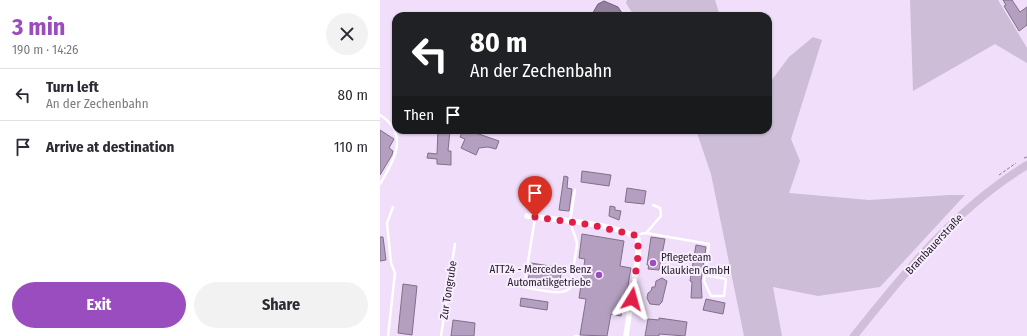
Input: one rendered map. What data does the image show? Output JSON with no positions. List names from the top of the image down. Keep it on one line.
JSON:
{"streets":{"main road":["Brambauerstraße"],"lane":["Zur Tongrube"]},"places":["Pflegeteam Klaukien GmbH","ATT24 - Mercedes Benz Automatikgetriebe"],"page":{"heading":["3 min","190 m · 14:26"],"turn":["80 m","An der Zechenbahn"],"list":[{"name":"Turn left","note":"An der Zechenbahn","value":"80 m"},{"name":"Arrive at destination","value":"110 m"}],"then":"Then","buttons":["Exit","Share"]}}
